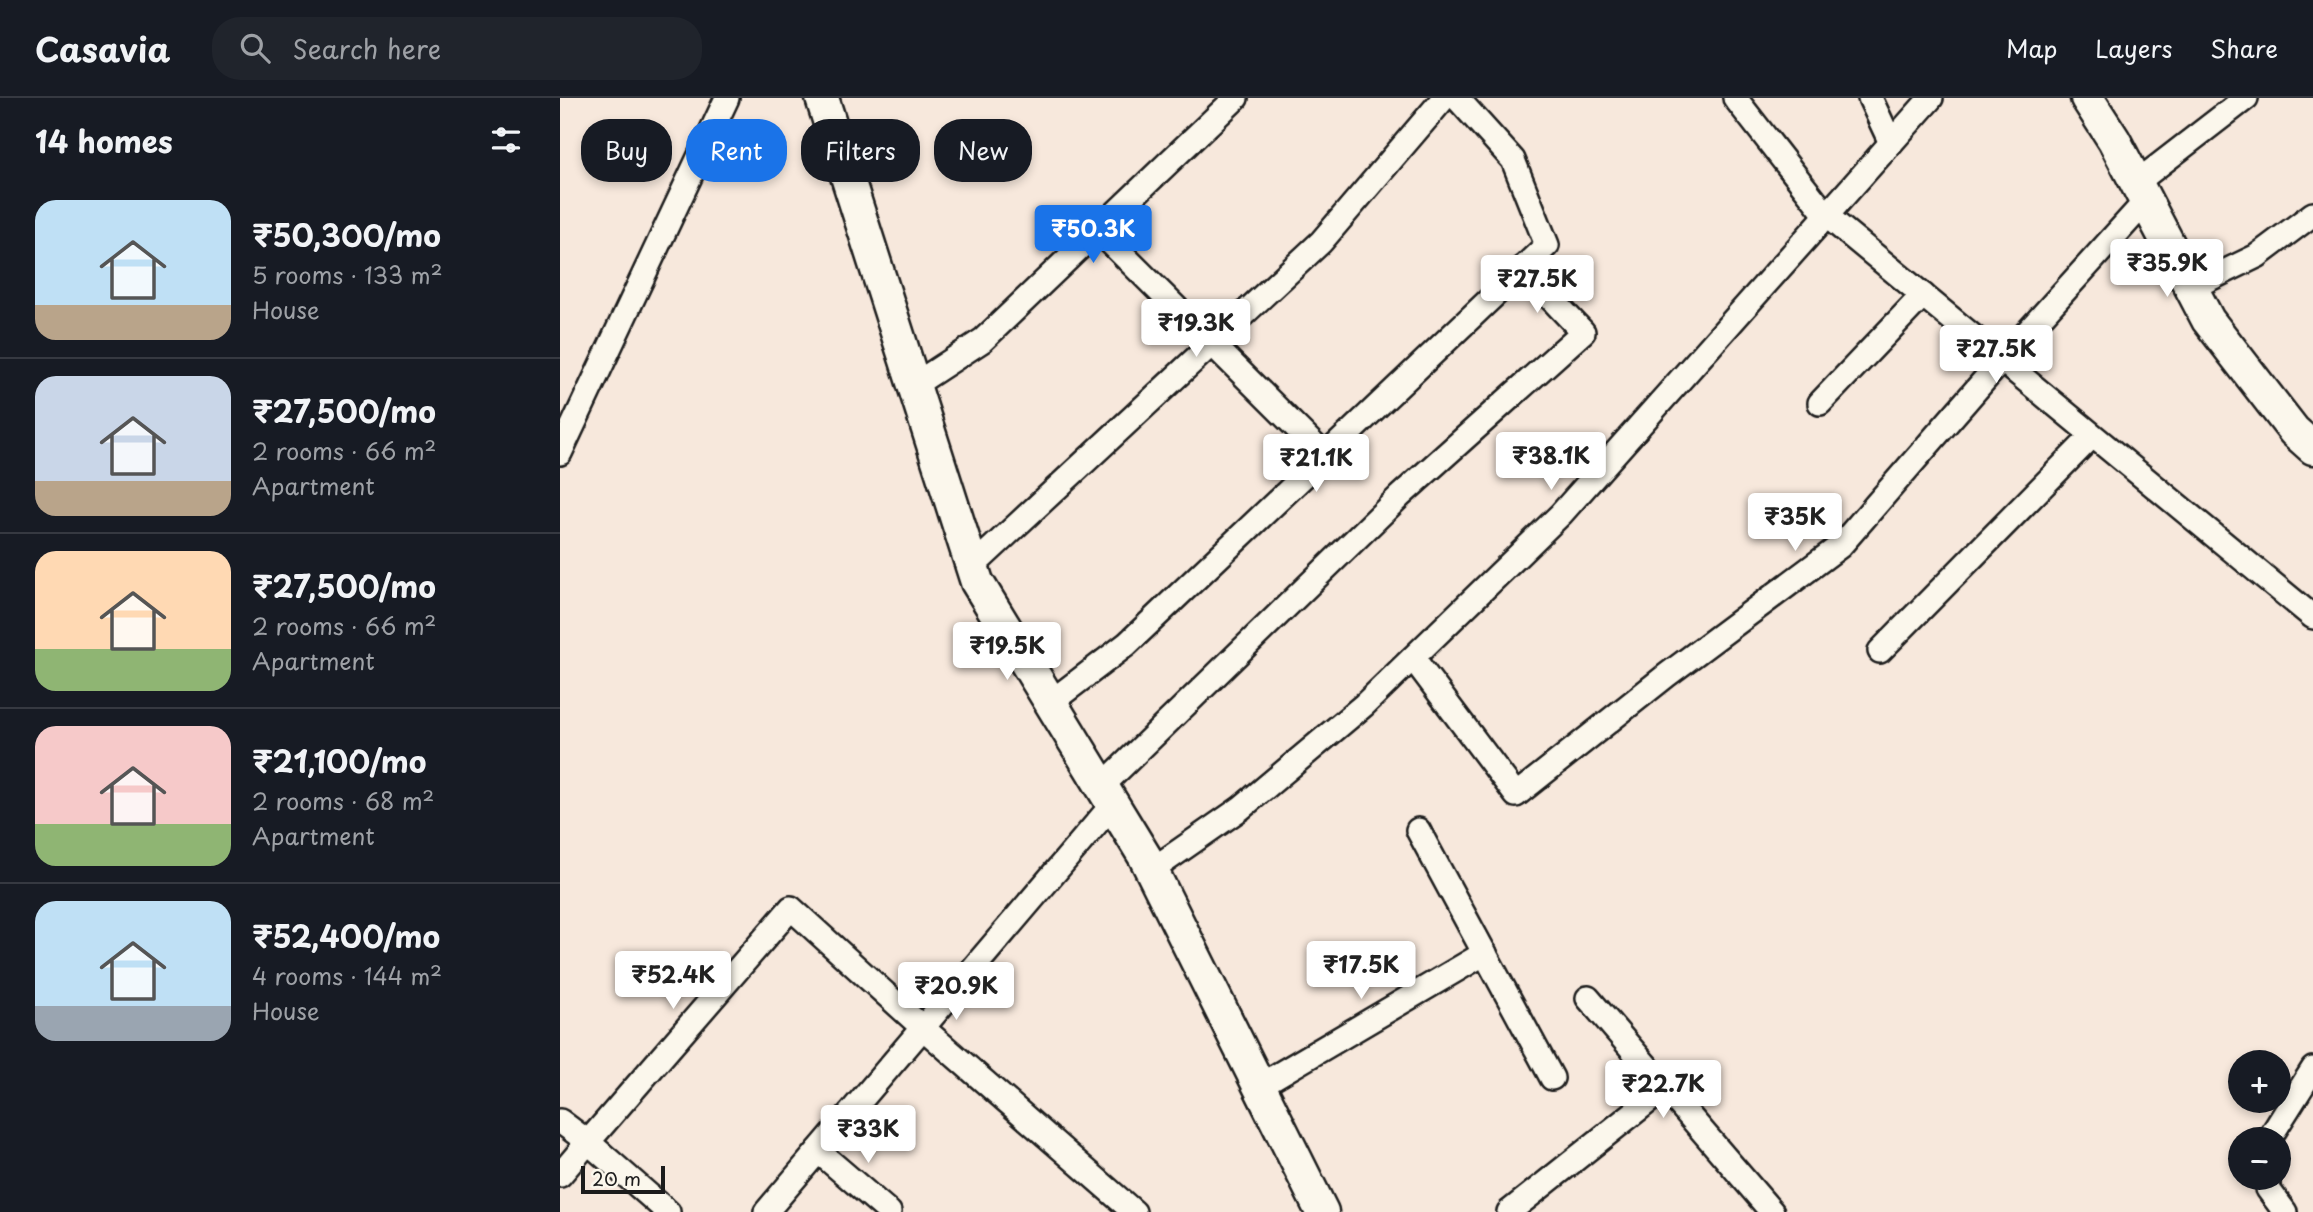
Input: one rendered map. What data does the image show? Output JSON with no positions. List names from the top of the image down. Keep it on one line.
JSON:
{"scale_bar":"20 m","page":{"header":"Casavia","search":"Search here","nav":["Map","Layers","Share"],"heading":"14 homes","chip":["Buy","Rent","Filters","New"],"list":[{"name":"₹50,300/mo","note":"5 rooms · 133 m² · House"},{"name":"₹27,500/mo","note":"2 rooms · 66 m² · Apartment"},{"name":"₹27,500/mo","note":"2 rooms · 66 m² · Apartment"},{"name":"₹21,100/mo","note":"2 rooms · 68 m² · Apartment"},{"name":"₹52,400/mo","note":"4 rooms · 144 m² · House"}],"price":["₹50.3K","₹35.9K","₹27.5K","₹19.3K","₹27.5K","₹38.1K","₹21.1K","₹35K","₹19.5K","₹17.5K","₹52.4K","₹20.9K","₹22.7K","₹33K"],"map_buttons":["+","−"],"scale":"20 m"}}
